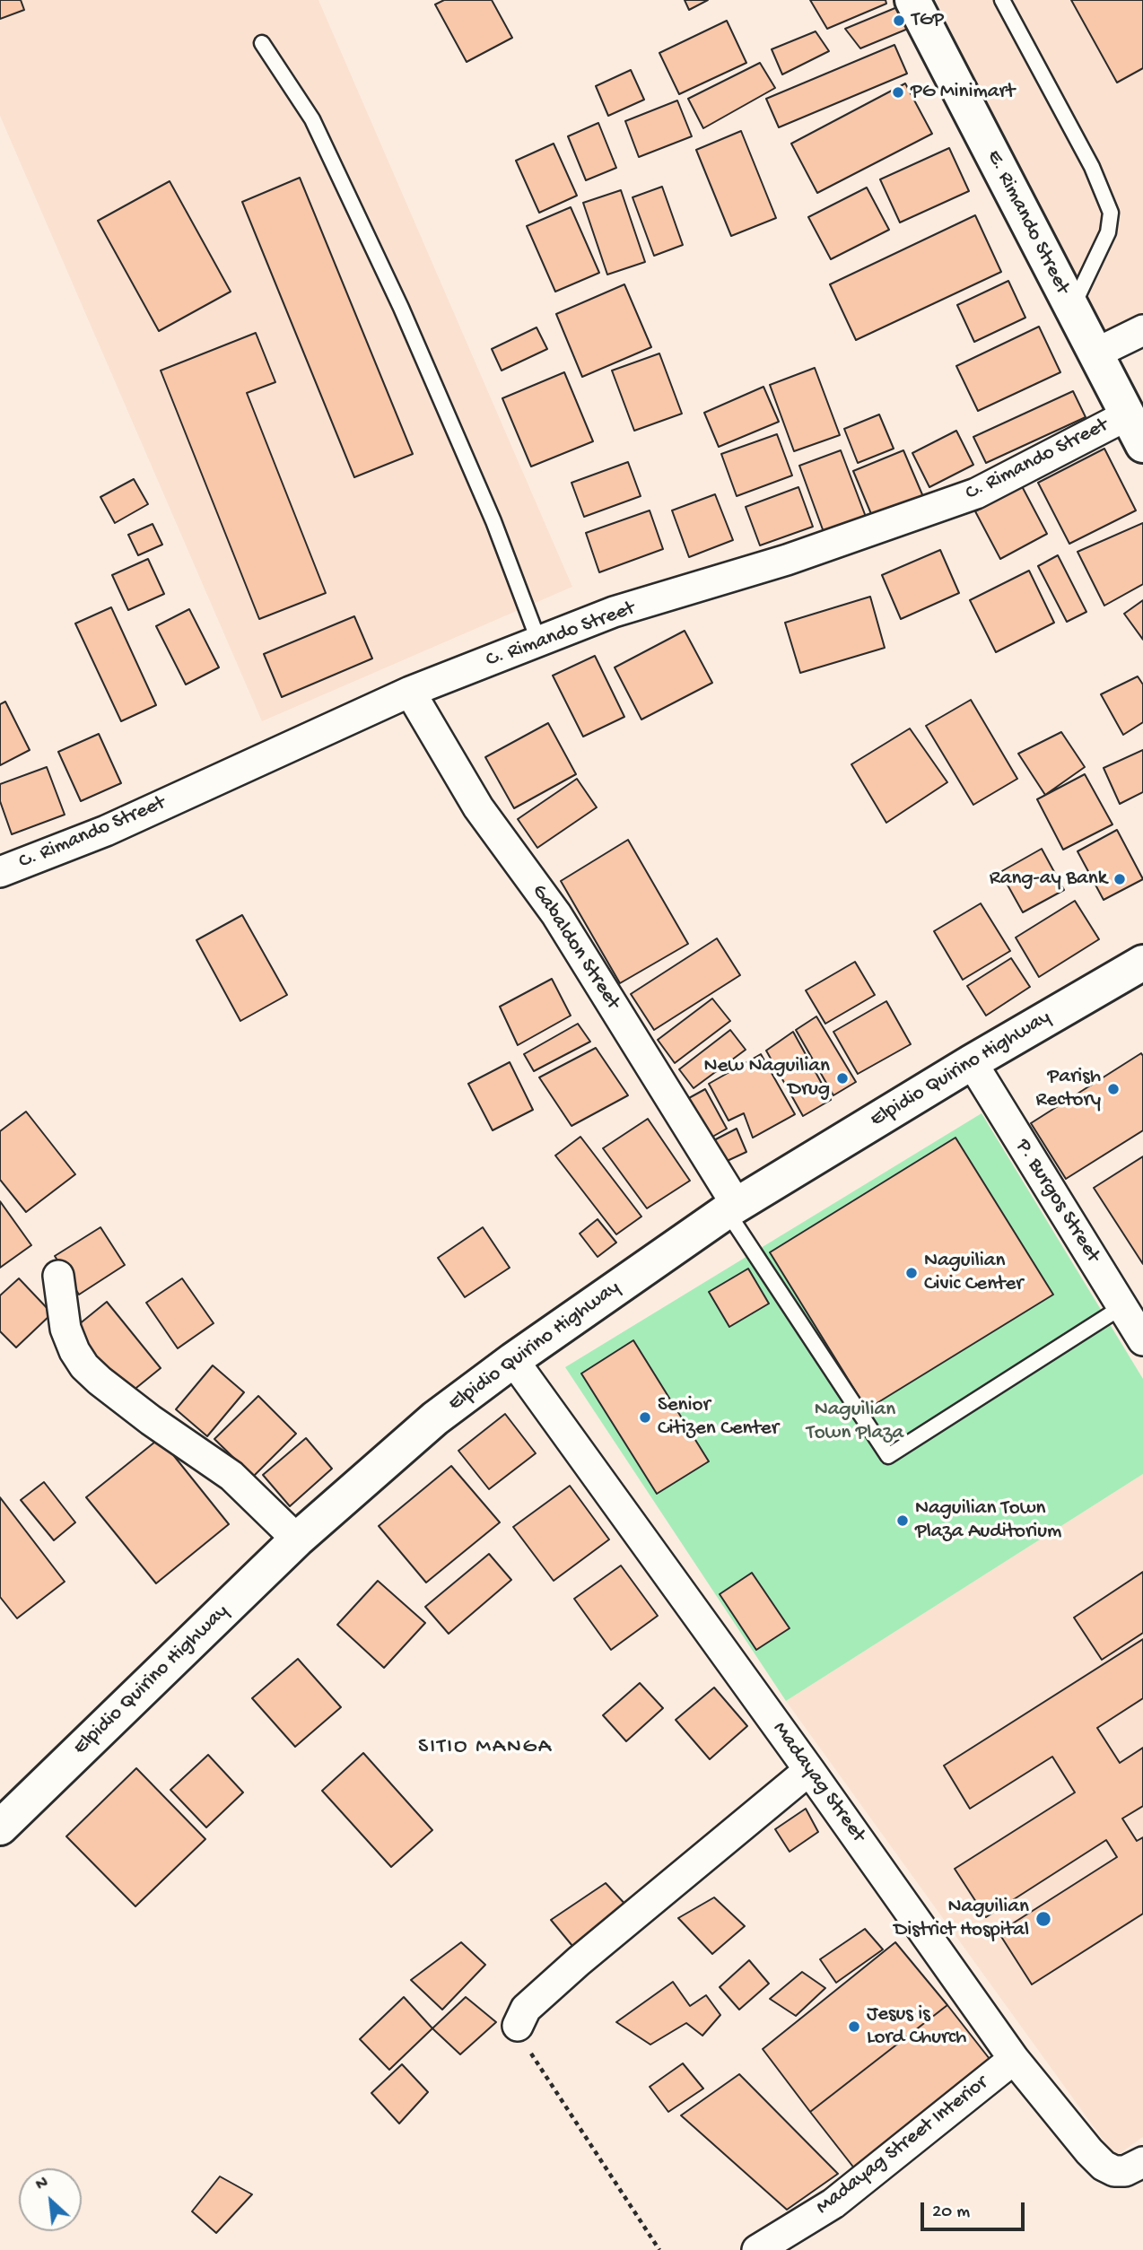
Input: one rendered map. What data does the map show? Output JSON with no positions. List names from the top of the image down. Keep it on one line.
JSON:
{"streets":{"main road":["E. Rimando Street","Elpidio Quirino Highway"],"street":["C. Rimando Street","Gabaldon Street","P. Burgos Street","Madayag Street","Madayag Street Interior"]},"crossings":[["E. Rimando Street","C. Rimando Street"],["C. Rimando Street","Gabaldon Street"],["Gabaldon Street","Elpidio Quirino Highway"],["Elpidio Quirino Highway","P. Burgos Street"],["Elpidio Quirino Highway","Madayag Street"],["Madayag Street","Madayag Street Interior"]],"districts":["SITIO MANGA"],"parks":["Naguilian Town Plaza"],"places":["TGP","PG Minimart","Rang-ay Bank","New Naguilian Drug","Parish Rectory","Naguilian Civic Center","Senior Citizen Center","Naguilian Town Plaza Auditorium","Naguilian District Hospital","Jesus is Lord Church"],"scale_bar":"20 m","north":"top left"}
